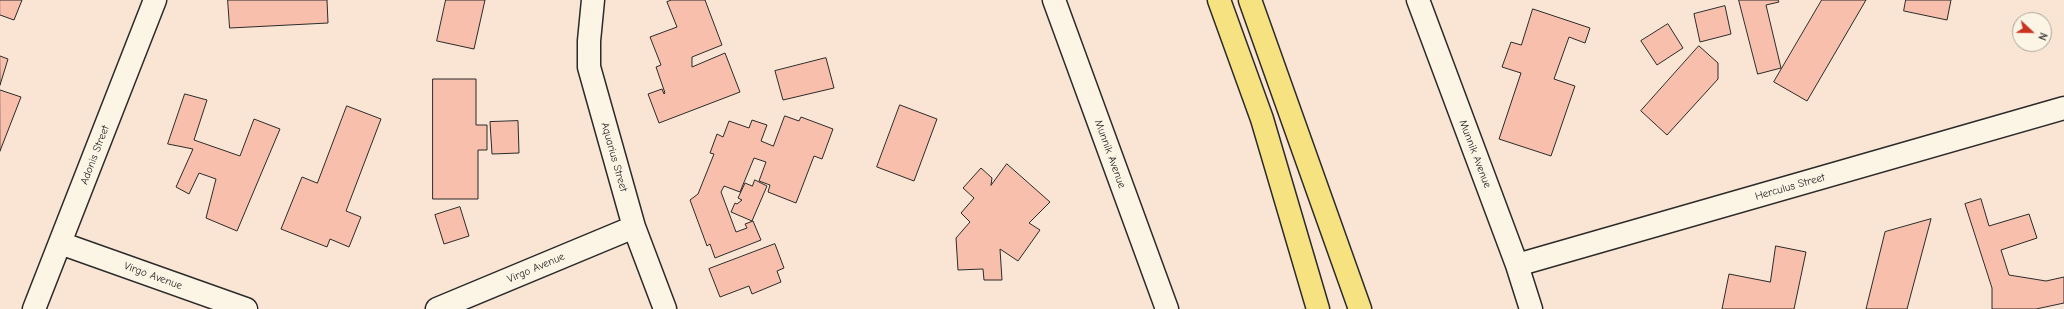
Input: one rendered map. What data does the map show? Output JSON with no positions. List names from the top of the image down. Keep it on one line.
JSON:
{"streets":{"street":["Munnik Avenue","Adonis Street","Aquarius Street","Herculus Street","Virgo Avenue"]},"crossings":[["Munnik Avenue","Herculus Street"],["Adonis Street","Virgo Avenue"],["Aquarius Street","Virgo Avenue"]],"north":"right"}
